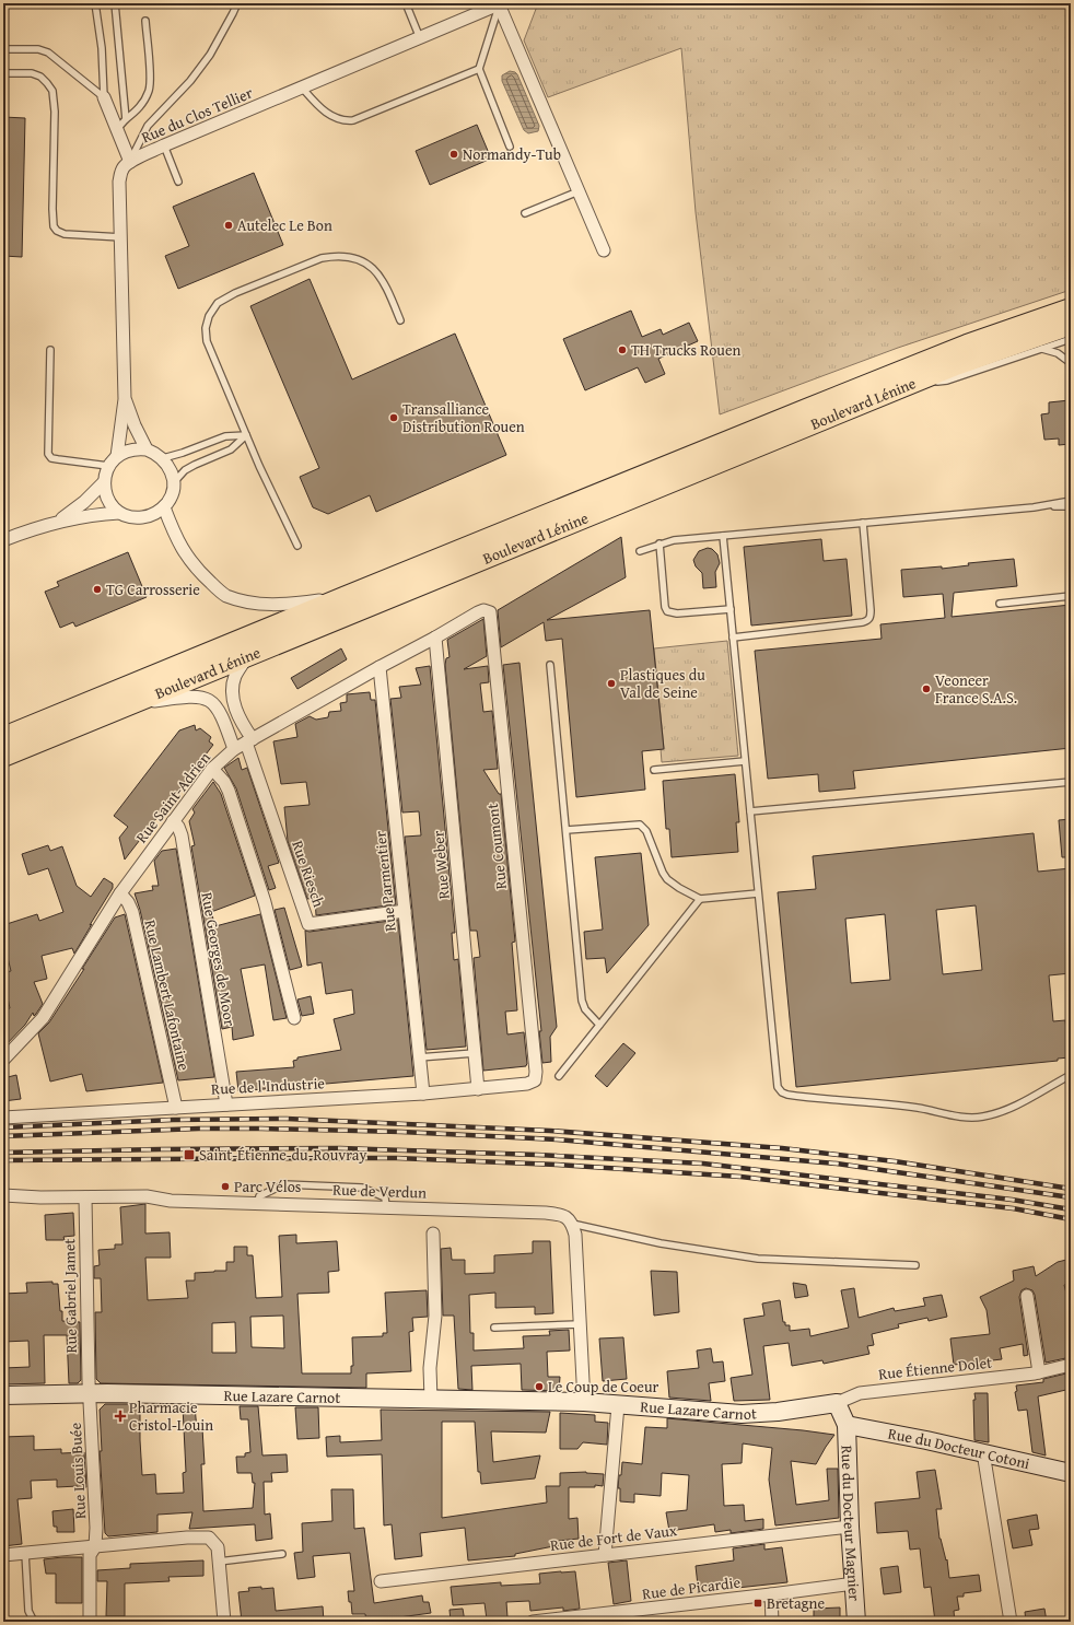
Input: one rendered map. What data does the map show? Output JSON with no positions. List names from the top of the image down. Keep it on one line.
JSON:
{"streets":{"main road":["Boulevard Lénine"],"street":["Rue du Clos Tellier","Rue Saint-Adrien","Rue Coumont","Rue Weber","Rue Riesch","Rue Parmentier","Rue Georges de Moor","Rue Lambert Lafontaine","Rue de l'Industrie","Rue de Verdun","Rue Gabriel Jamet","Rue Étienne Dolet","Rue Lazare Carnot","Rue du Docteur Cotoni","Rue Louis Buée","Rue du Docteur Magnier","Rue de Fort de Vaux","Rue de Picardie"]},"crossings":[["Rue Saint-Adrien","Rue Coumont"],["Rue Saint-Adrien","Rue Weber"],["Rue Saint-Adrien","Rue Riesch"],["Rue Saint-Adrien","Rue Parmentier"],["Rue Saint-Adrien","Rue Georges de Moor"],["Rue Saint-Adrien","Rue Lambert Lafontaine"],["Rue Coumont","Rue de l'Industrie"],["Rue Weber","Rue de l'Industrie"],["Rue Riesch","Rue Parmentier"],["Rue Parmentier","Rue de l'Industrie"],["Rue Georges de Moor","Rue de l'Industrie"],["Rue Lambert Lafontaine","Rue de l'Industrie"],["Rue de Verdun","Rue Gabriel Jamet"],["Rue Gabriel Jamet","Rue Lazare Carnot"],["Rue Gabriel Jamet","Rue Louis Buée"],["Rue Étienne Dolet","Rue Lazare Carnot"],["Rue Lazare Carnot","Rue Louis Buée"],["Rue du Docteur Cotoni","Rue du Docteur Magnier"],["Rue du Docteur Magnier","Rue de Fort de Vaux"],["Rue du Docteur Magnier","Rue de Picardie"]],"places":{"other":["Normandy-Tub","Autelec Le Bon","TH Trucks Rouen","Transalliance Distribution Rouen","TG Carrosserie","Plastiques du Val de Seine","Veoneer France S.A.S.","Parc Vélos","Le Coup de Coeur"],"transit":["Saint-Étienne-du-Rouvray","Bretagne"],"health":["Pharmacie Cristol-Louin"]}}
